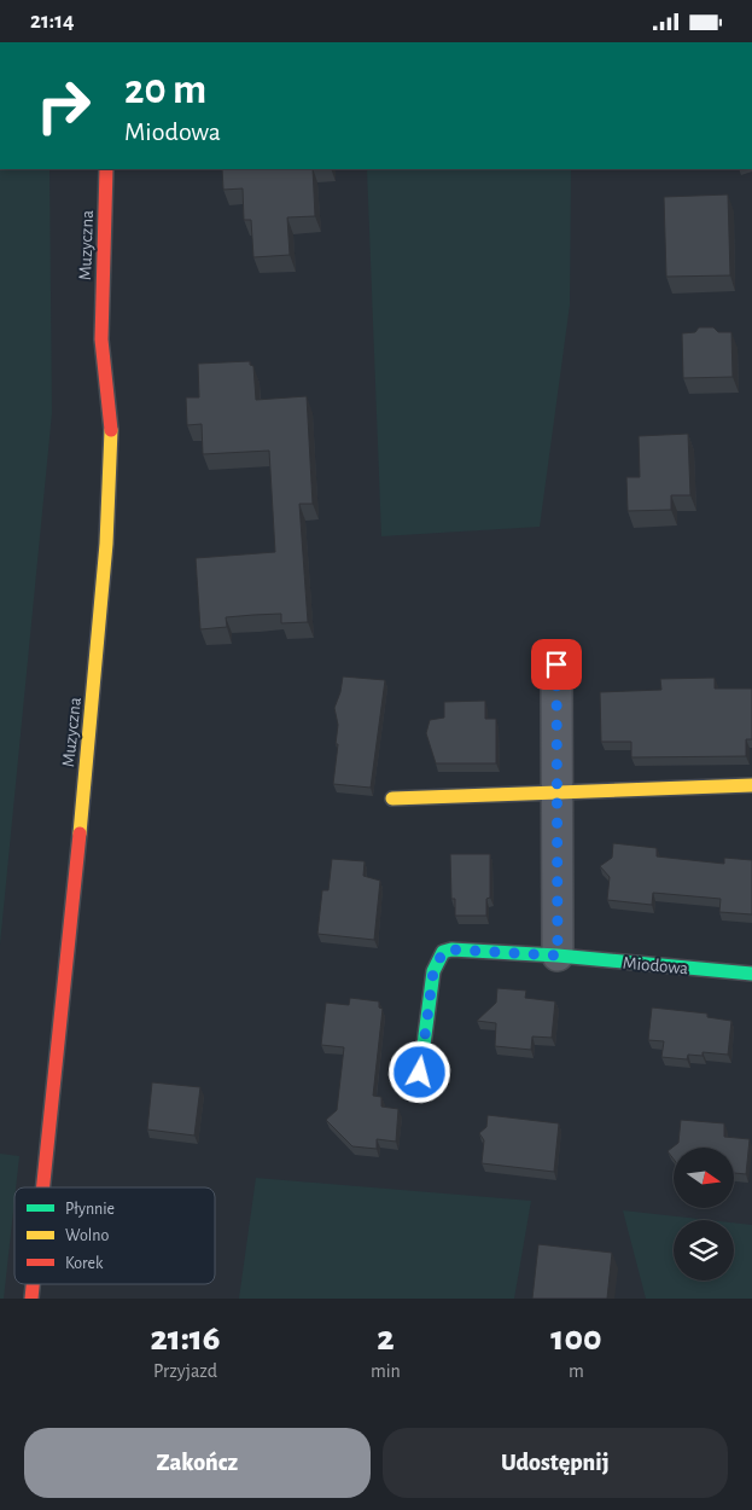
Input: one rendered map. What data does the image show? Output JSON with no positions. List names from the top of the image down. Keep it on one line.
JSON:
{"streets":{"street":["Muzyczna","Miodowa"]},"legend":["Płynnie","Wolno","Korek"],"north":"right","page":{"status":"21:14","turn":["20 m","Miodowa"],"eta":["21:16","Przyjazd","2","min","100","m"],"buttons":["Zakończ","Udostępnij"]}}
